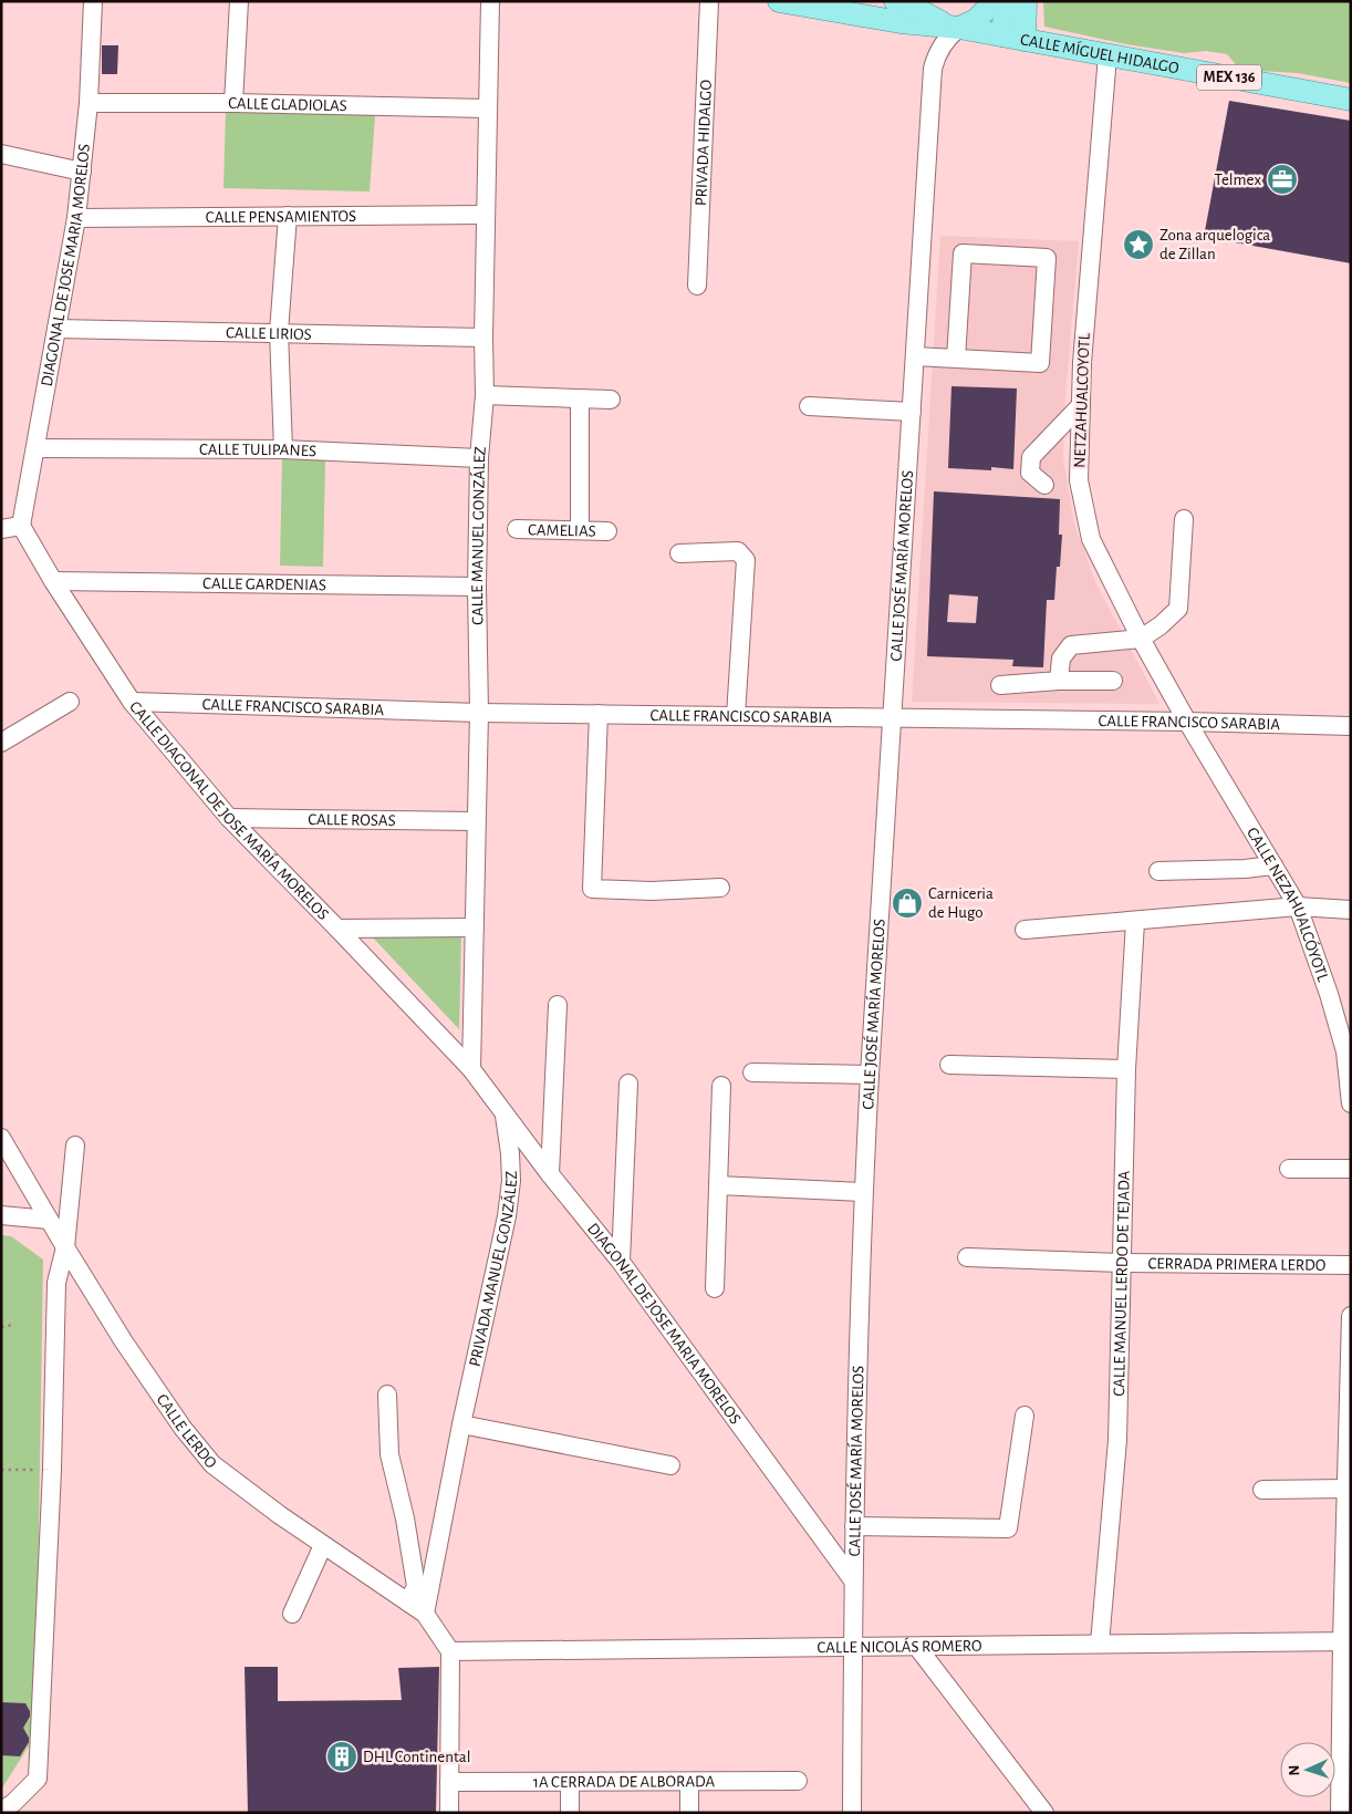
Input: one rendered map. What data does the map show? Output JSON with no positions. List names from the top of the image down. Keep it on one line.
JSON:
{"streets":{"main road":["CALLE MÍGUEL HIDALGO","MEX 136"],"street":["CALLE GLADIOLAS","PRIVADA HIDALGO","CALLE PENSAMIENTOS","DIAGONAL DE JOSE MARIA MORELOS","CALLE LIRIOS","NETZAHUALCOYOTL","CALLE TULIPANES","CAMELIAS","CALLE MANUEL GONZÁLEZ","CALLE JOSÉ MARÍA MORELOS","CALLE GARDENIAS","CALLE FRANCISCO SARABIA","CALLE DIAGONAL DE JOSE MARÍA MORELOS","CALLE ROSAS","CALLE NEZAHUALCÓYOTL","CERRADA PRIMERA LERDO","PRIVADA MANUEL GONZÁLEZ","CALLE MANUEL LERDO DE TEJADA","CALLE LERDO","CALLE NICOLÁS ROMERO","1A CERRADA DE ALBORADA"]},"crossings":[["CALLE MÍGUEL HIDALGO","NETZAHUALCOYOTL"],["CALLE MÍGUEL HIDALGO","CALLE JOSÉ MARÍA MORELOS"],["CALLE GLADIOLAS","DIAGONAL DE JOSE MARIA MORELOS"],["CALLE GLADIOLAS","CALLE MANUEL GONZÁLEZ"],["CALLE PENSAMIENTOS","DIAGONAL DE JOSE MARIA MORELOS"],["CALLE PENSAMIENTOS","CALLE MANUEL GONZÁLEZ"],["DIAGONAL DE JOSE MARIA MORELOS","CALLE LIRIOS"],["DIAGONAL DE JOSE MARIA MORELOS","CALLE TULIPANES"],["DIAGONAL DE JOSE MARIA MORELOS","CALLE MANUEL GONZÁLEZ"],["DIAGONAL DE JOSE MARIA MORELOS","CALLE JOSÉ MARÍA MORELOS"],["DIAGONAL DE JOSE MARIA MORELOS","CALLE DIAGONAL DE JOSE MARÍA MORELOS"],["DIAGONAL DE JOSE MARIA MORELOS","PRIVADA MANUEL GONZÁLEZ"],["CALLE LIRIOS","CALLE MANUEL GONZÁLEZ"],["NETZAHUALCOYOTL","CALLE FRANCISCO SARABIA"],["NETZAHUALCOYOTL","CALLE NEZAHUALCÓYOTL"],["CALLE TULIPANES","CALLE MANUEL GONZÁLEZ"],["CALLE MANUEL GONZÁLEZ","CALLE GARDENIAS"],["CALLE MANUEL GONZÁLEZ","CALLE FRANCISCO SARABIA"],["CALLE MANUEL GONZÁLEZ","CALLE DIAGONAL DE JOSE MARÍA MORELOS"],["CALLE MANUEL GONZÁLEZ","CALLE ROSAS"],["CALLE JOSÉ MARÍA MORELOS","CALLE FRANCISCO SARABIA"],["CALLE JOSÉ MARÍA MORELOS","CALLE NICOLÁS ROMERO"],["CALLE GARDENIAS","CALLE DIAGONAL DE JOSE MARÍA MORELOS"],["CALLE FRANCISCO SARABIA","CALLE DIAGONAL DE JOSE MARÍA MORELOS"],["CALLE FRANCISCO SARABIA","CALLE NEZAHUALCÓYOTL"],["CALLE DIAGONAL DE JOSE MARÍA MORELOS","CALLE ROSAS"],["CERRADA PRIMERA LERDO","CALLE MANUEL LERDO DE TEJADA"],["PRIVADA MANUEL GONZÁLEZ","CALLE LERDO"],["CALLE MANUEL LERDO DE TEJADA","CALLE NICOLÁS ROMERO"],["CALLE LERDO","CALLE NICOLÁS ROMERO"]],"places":{"office":["Telmex"],"place":["Zona arquelogica de Zillan"],"shop":["Carniceria de Hugo"],"building":["DHL Continental"]},"north":"left"}
